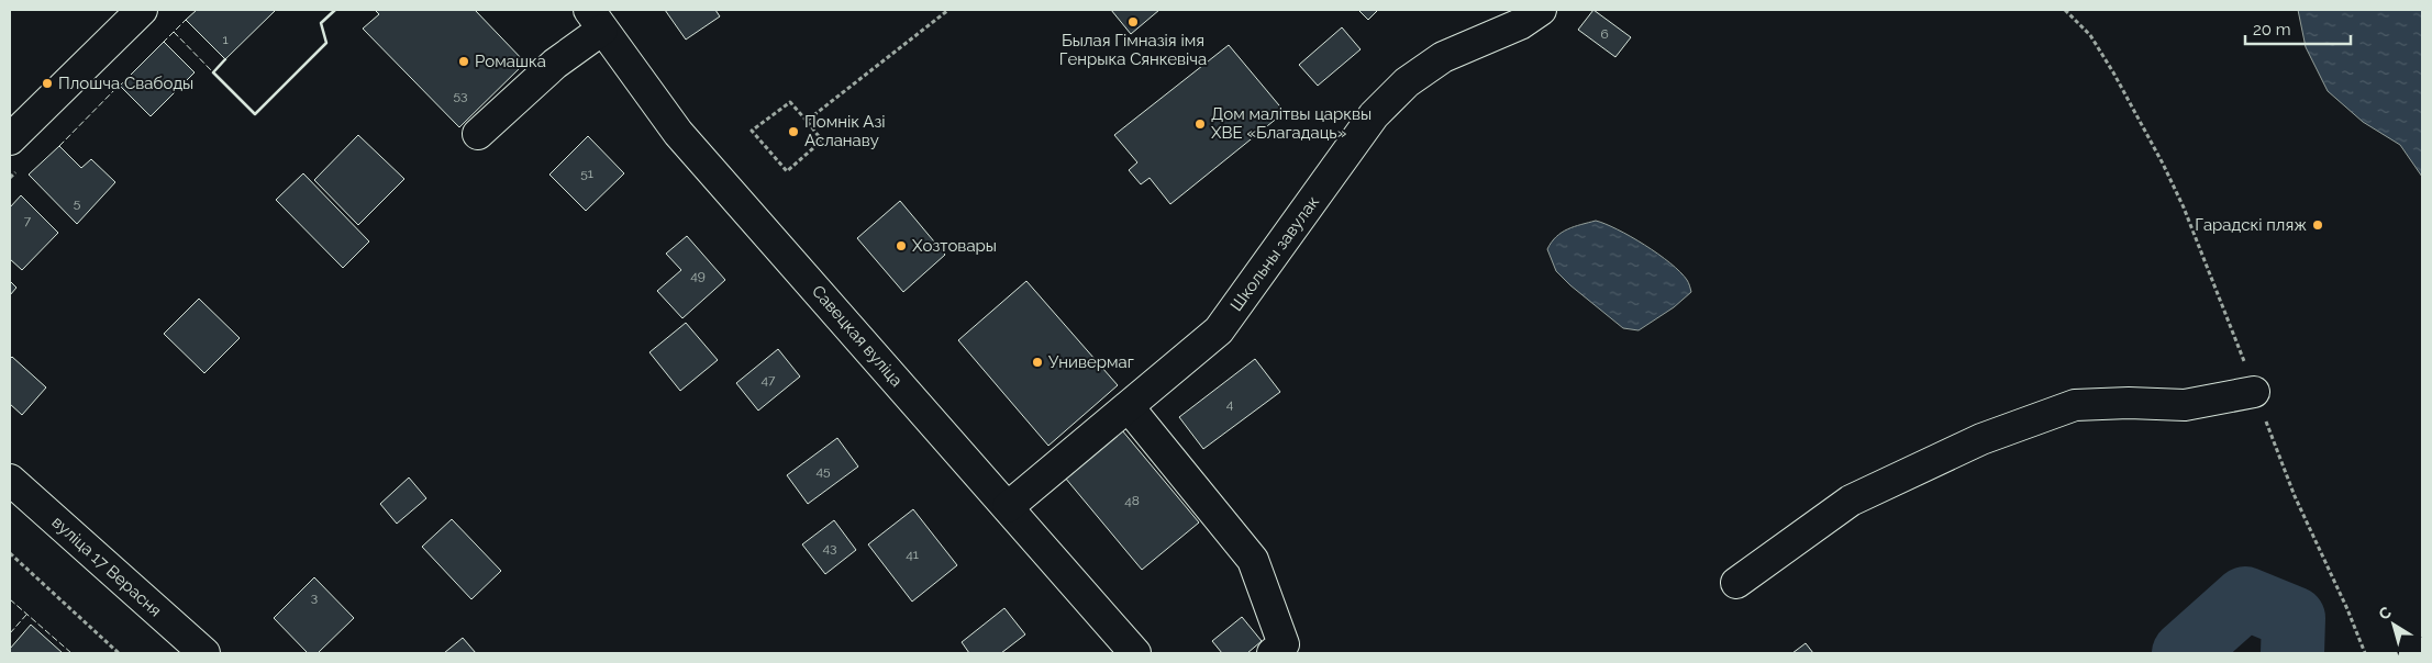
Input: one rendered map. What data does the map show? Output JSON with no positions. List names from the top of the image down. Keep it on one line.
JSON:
{"streets":{"street":["Школьны завулак","Савецкая вуліца","вуліца 17 Верасня"]},"crossings":[["Школьны завулак","Савецкая вуліца"]],"places":["Былая Гімназія імя Генрыка Сянкевіча","Ромашка","Плошча Свабоды","Дом малітвы царквы ХВЕ «Благадаць»","Помнік Азі Асланаву","Гарадскі пляж","Хозтовары","Универмаг"],"house_numbers":["6","1","53","51","5","7","49","47","4","45","48","43","41","3"],"scale_bar":"20 m","north":"top left"}
